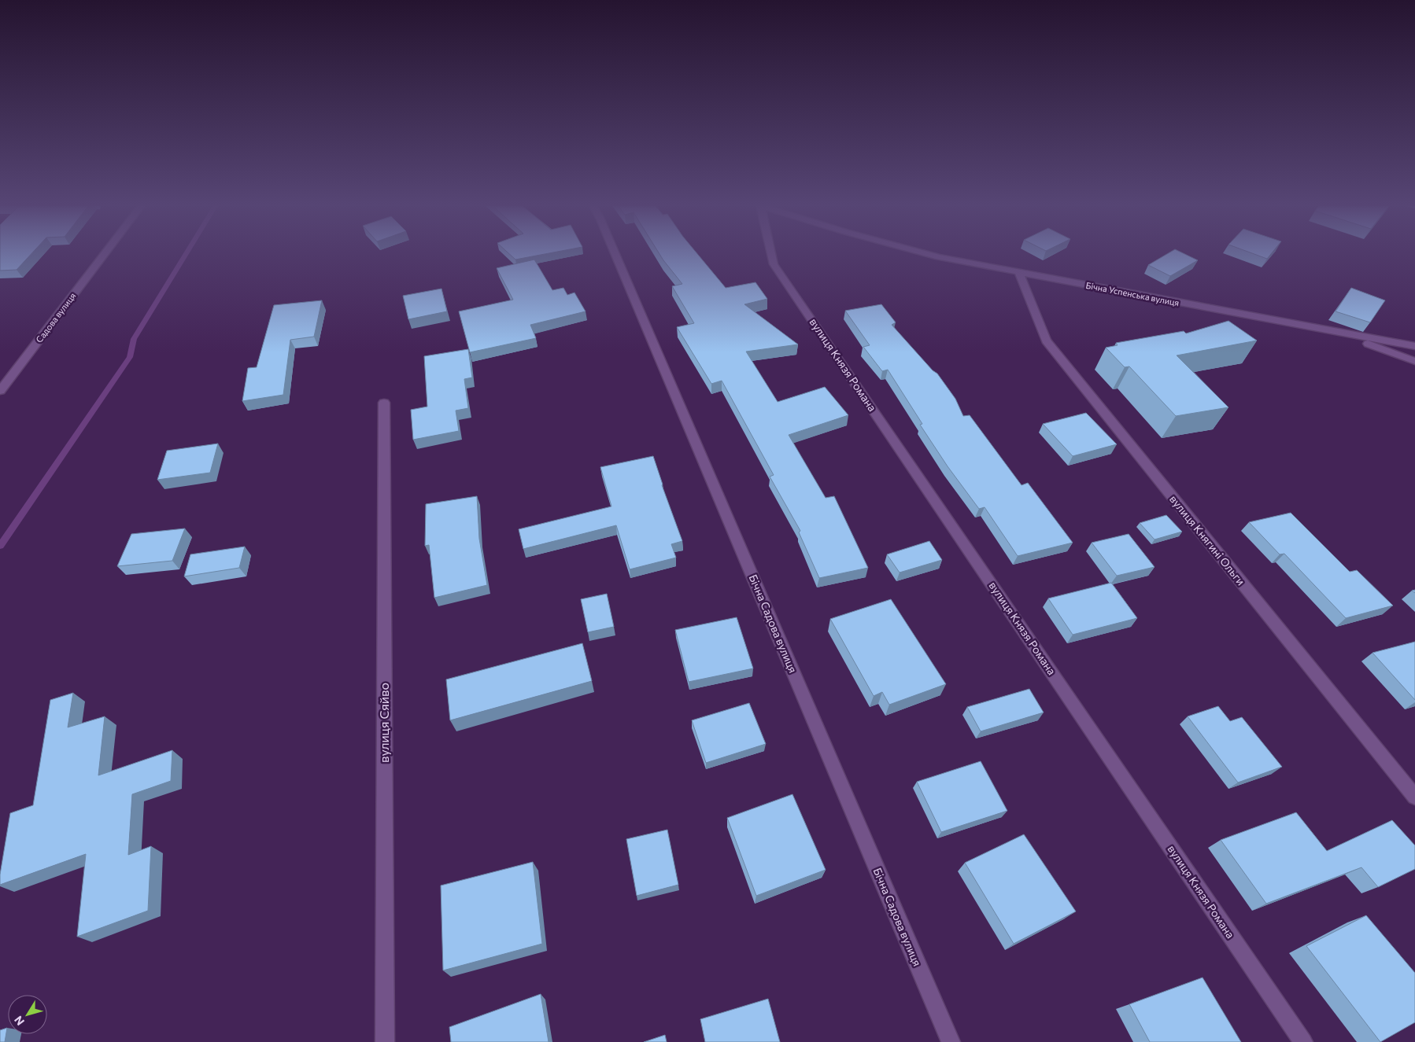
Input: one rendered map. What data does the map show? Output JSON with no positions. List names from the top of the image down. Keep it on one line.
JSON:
{"streets":{"street":["Бічна Успенська вулиця","Садова вулиця","вулиця Князя Романа","вулиця Княгині Ольги","Бічна Садова вулиця","вулиця Сяйво"]},"crossings":[["Бічна Успенська вулиця","вулиця Княгині Ольги"]],"north":"bottom left"}
